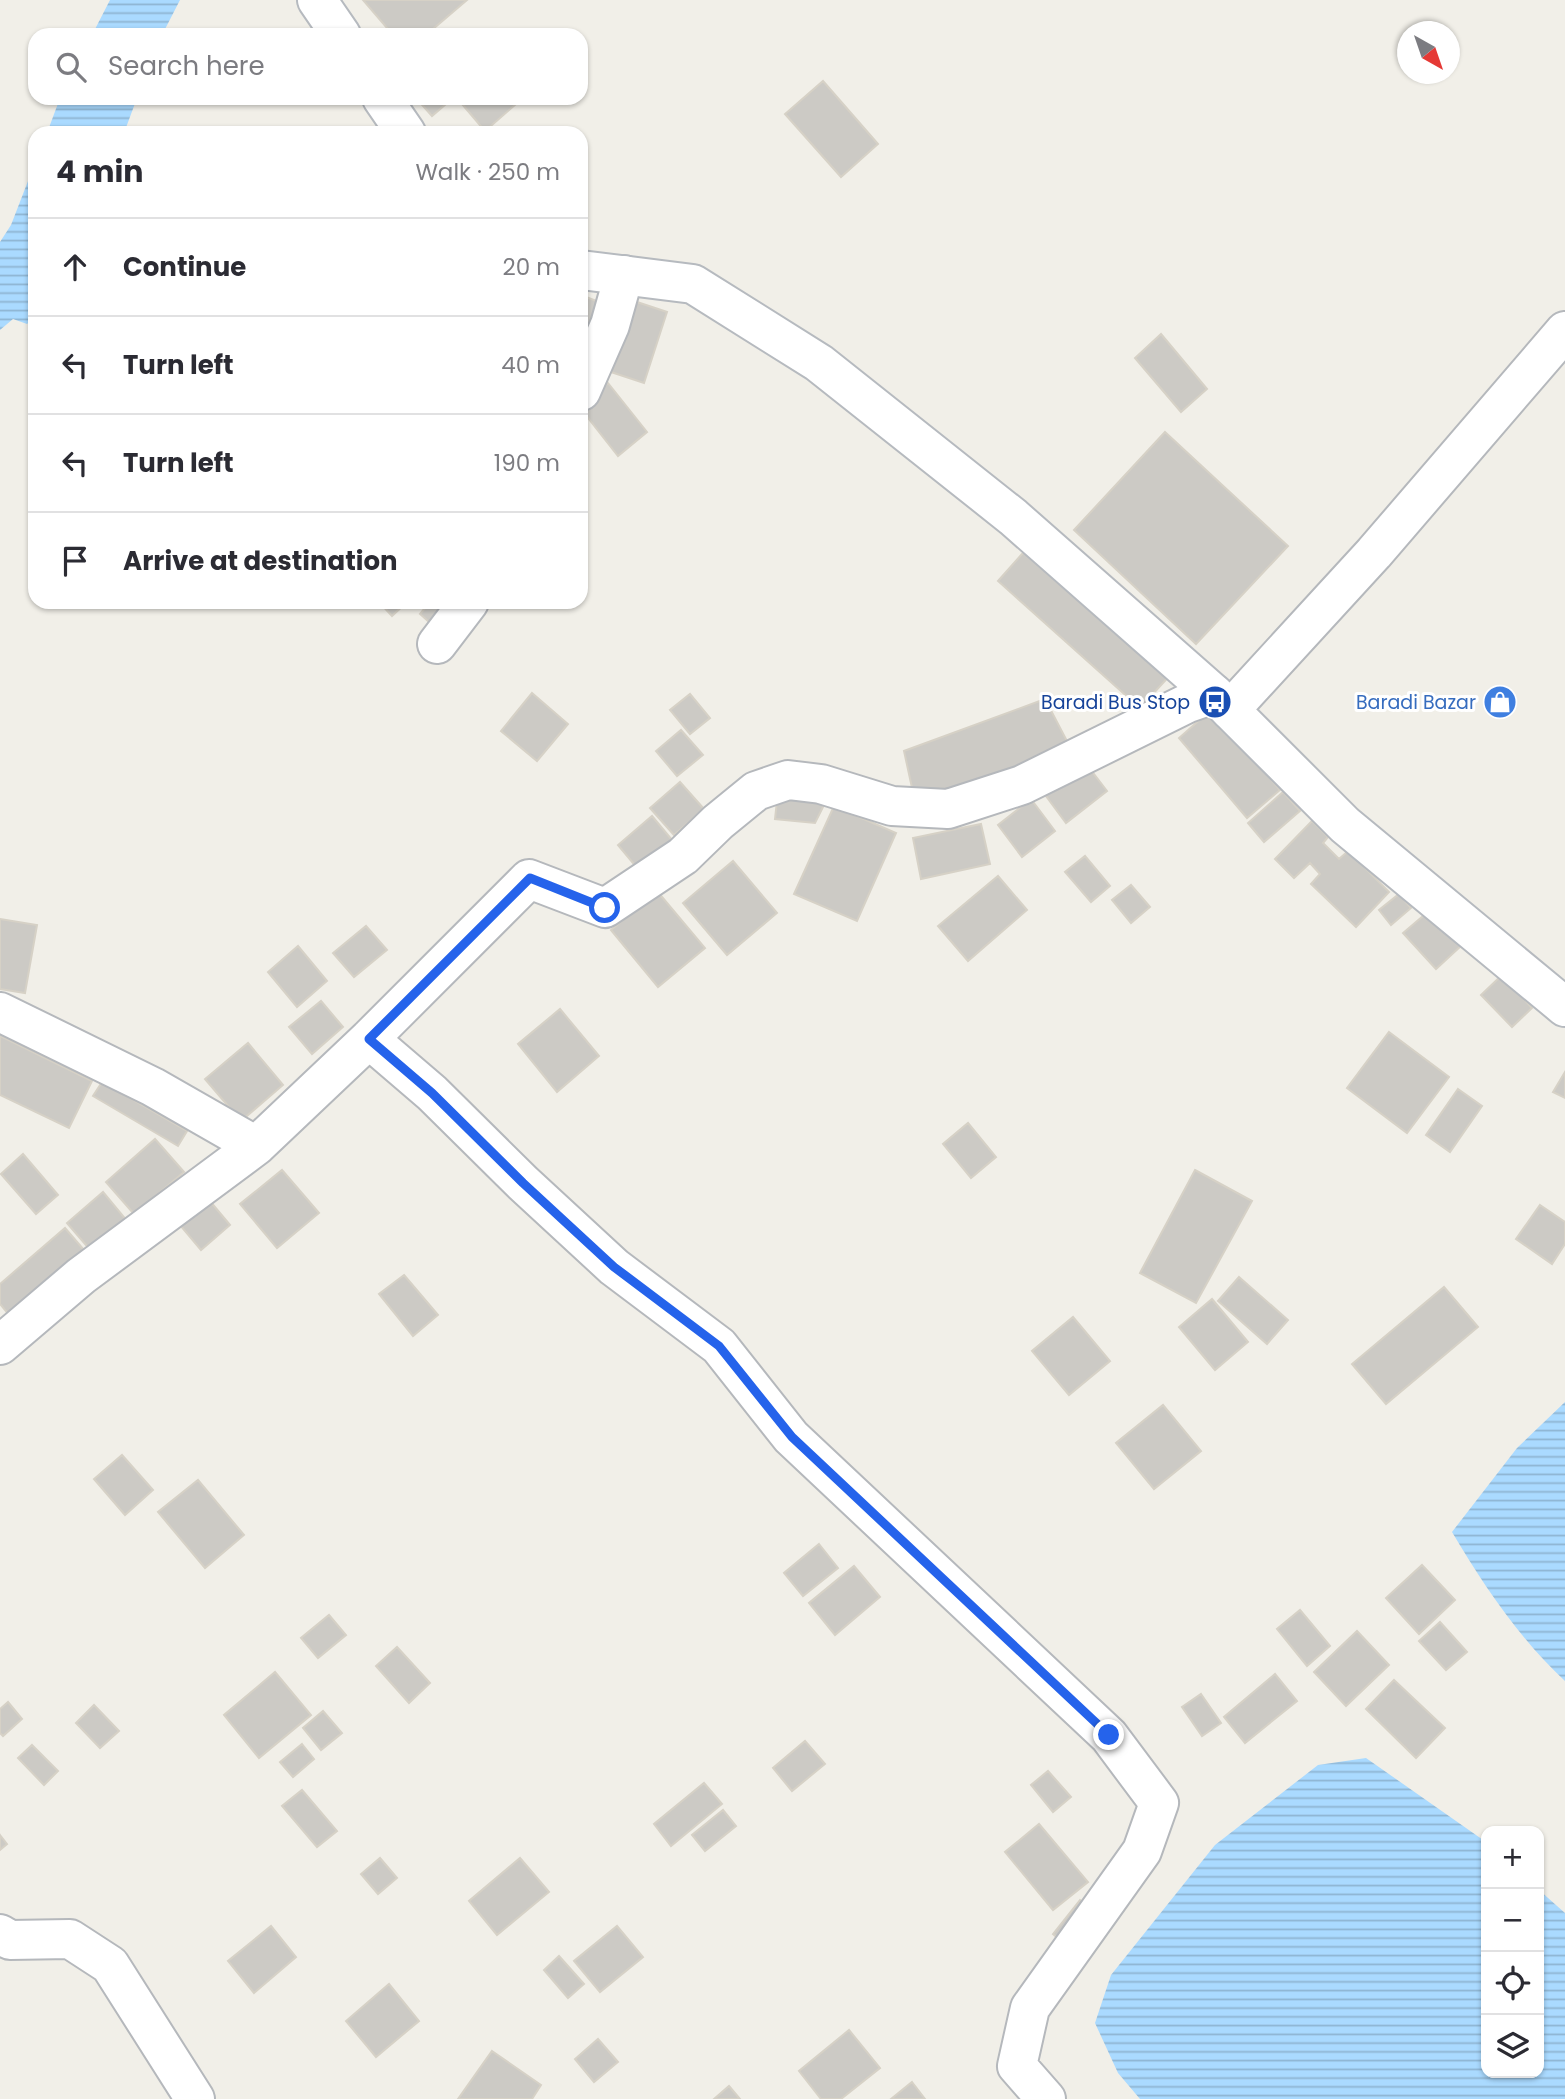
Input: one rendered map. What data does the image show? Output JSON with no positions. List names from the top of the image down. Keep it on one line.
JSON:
{"places":{"bus stop":["Baradi Bus Stop"],"shop":["Baradi Bazar"]},"north":"bottom right","page":{"search":"Search here","heading":["4 min","Walk · 250 m"],"list":[["Continue","20 m"],["Turn left","40 m"],["Turn left","190 m"],"Arrive at destination"],"map_buttons":["+","−"]}}
